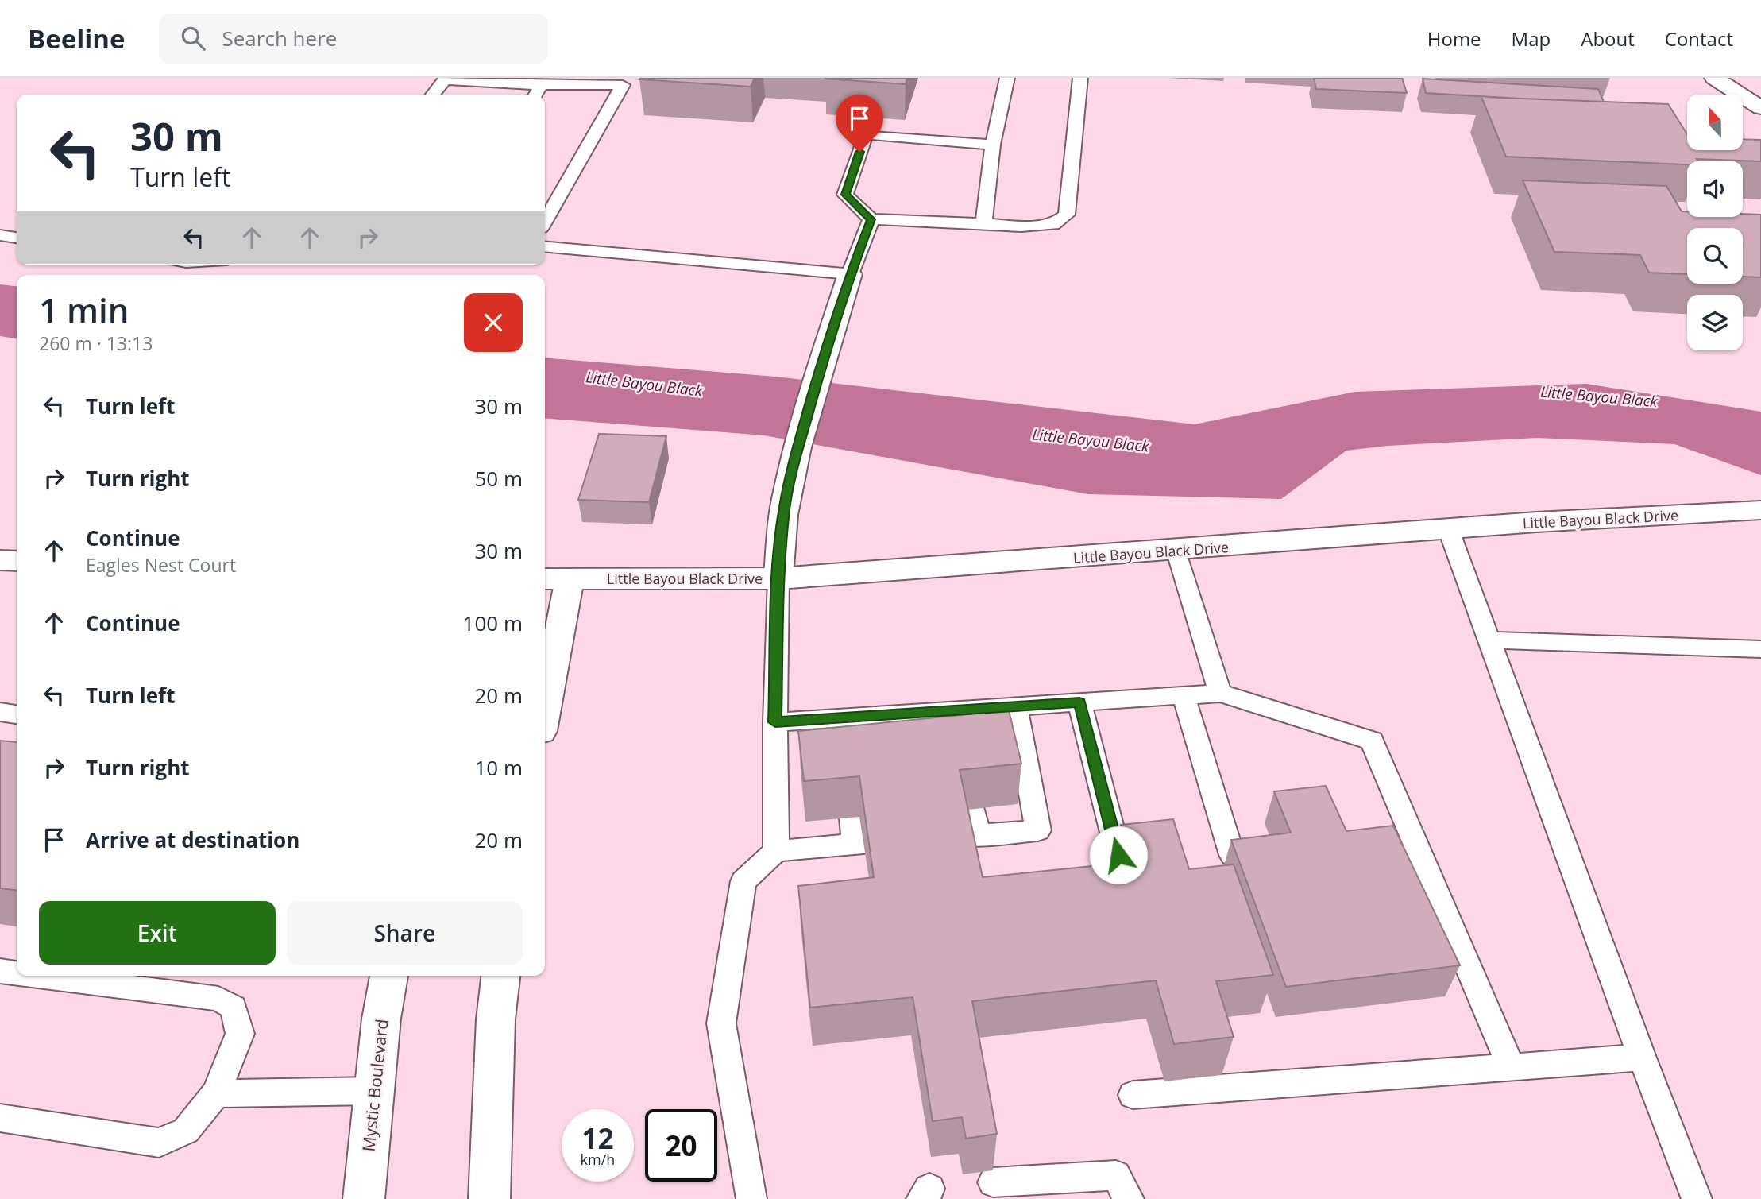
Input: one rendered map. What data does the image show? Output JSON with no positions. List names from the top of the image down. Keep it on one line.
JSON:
{"streets":{"main road":["Little Bayou Black Drive","Mystic Boulevard"]},"water":["Little Bayou Black"],"north":"top","page":{"header":"Beeline","search":"Search here","nav":["Home","Map","About","Contact"],"turn":["30 m","Turn left"],"heading":["1 min","260 m · 13:13"],"list":[{"name":"Turn left","value":"30 m"},{"name":"Turn right","value":"50 m"},{"name":"Continue","note":"Eagles Nest Court","value":"30 m"},{"name":"Continue","value":"100 m"},{"name":"Turn left","value":"20 m"},{"name":"Turn right","value":"10 m"},{"name":"Arrive at destination","value":"20 m"}],"buttons":["Exit","Share"],"speed":"12 km/h","limit":"20"}}
